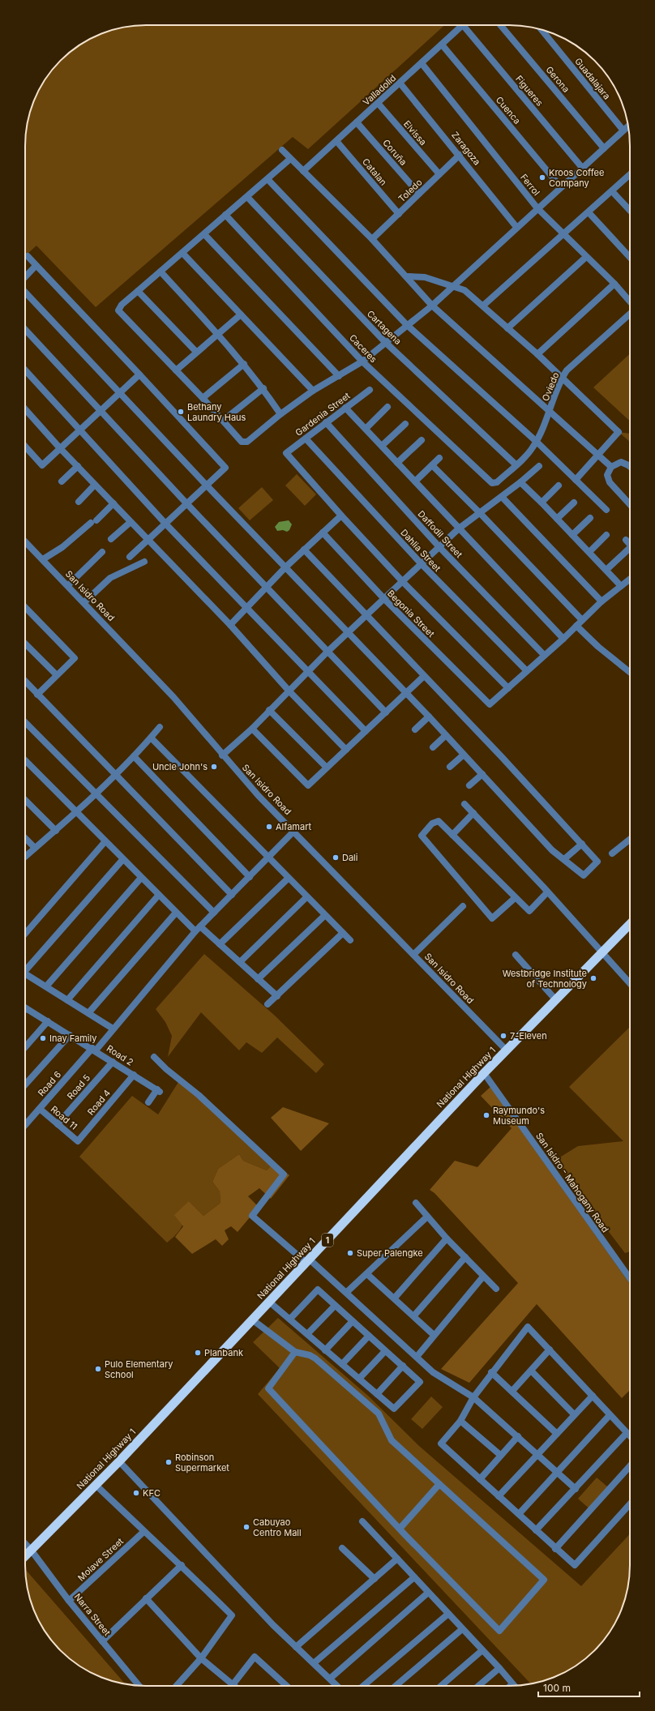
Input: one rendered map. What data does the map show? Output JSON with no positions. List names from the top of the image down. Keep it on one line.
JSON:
{"streets":{"highway":["National Highway 1","1"],"street":["Guadalajara","Gerona","Valladolid","Figueres","Cuenca","Elvissa","Zaragoza","Coruña","Catalan","Ferrol","Toledo","Cartagena","Caceres","Oviedo","Gardenia Street","Daffodil Street","Dahlia Street","San Isidro Road","Begonia Street","Road 2","Road 6","Road 5","Road 4","Road 11","San Isidro - Mahogany Road","Molave Street","Narra Street"]},"crossings":[["Valladolid","Cuenca"],["Valladolid","Elvissa"],["Valladolid","Zaragoza"],["Valladolid","Coruña"],["Valladolid","Catalan"],["Valladolid","Ferrol"],["Elvissa","Toledo"],["Zaragoza","Toledo"],["Coruña","Toledo"],["Catalan","Toledo"],["Cartagena","Oviedo"],["Caceres","Oviedo"],["Gardenia Street","Daffodil Street"],["Gardenia Street","Dahlia Street"],["San Isidro Road","National Highway 1"],["San Isidro Road","Road 6"],["Road 2","Road 6"],["Road 2","Road 5"],["Road 2","Road 4"],["National Highway 1","San Isidro - Mahogany Road"],["National Highway 1","Narra Street"],["Road 6","Road 11"],["Road 5","Road 11"],["Road 4","Road 11"],["Molave Street","Narra Street"]],"places":["Kroos Coffee Company","Bethany Laundry Haus","Uncle John's","Alfamart","Dali","Westbridge Institute of Technology","7-Eleven","Inay Family","Raymundo's Museum","Super Palengke","Planbank","Pulo Elementary School","Robinson Supermarket","KFC","Cabuyao Centro Mall"],"scale_bar":"100 m"}
